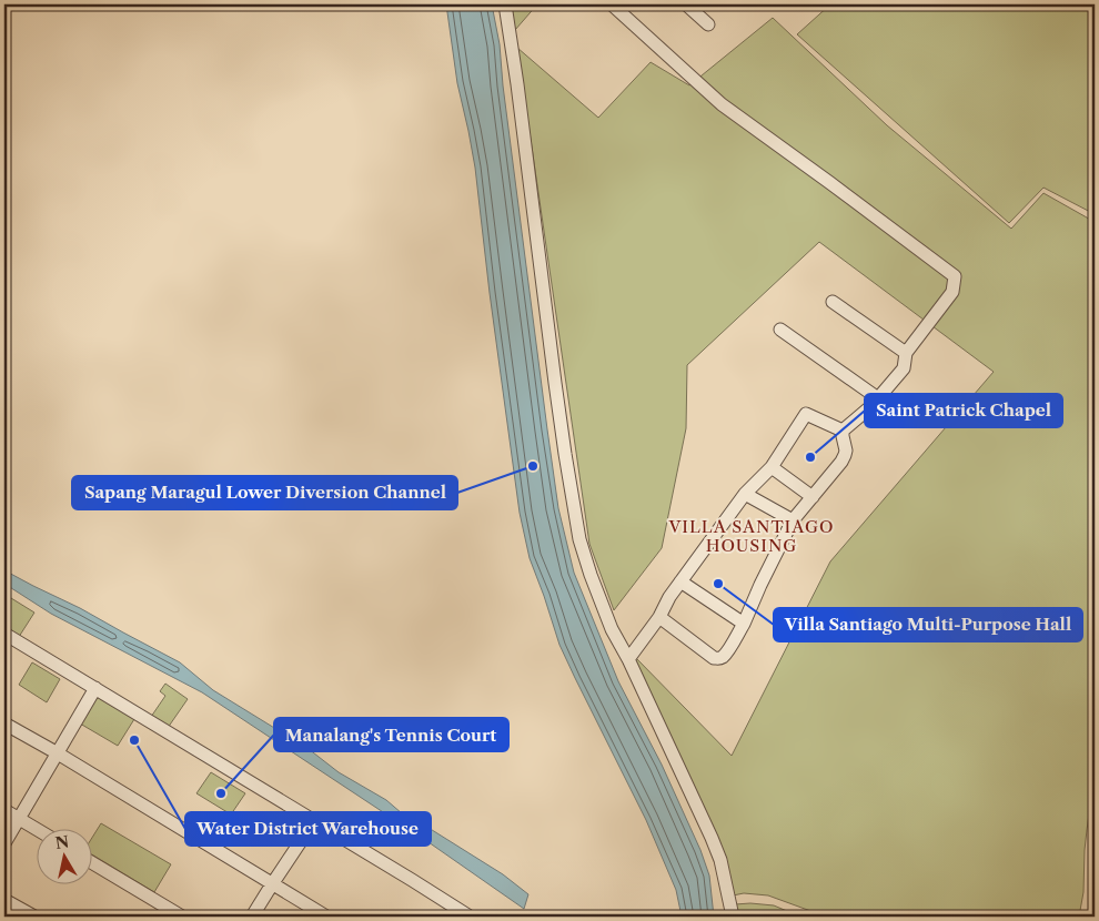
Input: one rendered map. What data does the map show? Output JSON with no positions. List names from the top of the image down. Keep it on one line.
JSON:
{"districts":["VILLA SANTIAGO HOUSING"],"places":["Saint Patrick Chapel","Sapang Maragul Lower Diversion Channel","Villa Santiago Multi-Purpose Hall","Water District Warehouse","Manalang's Tennis Court"],"north":"top"}
